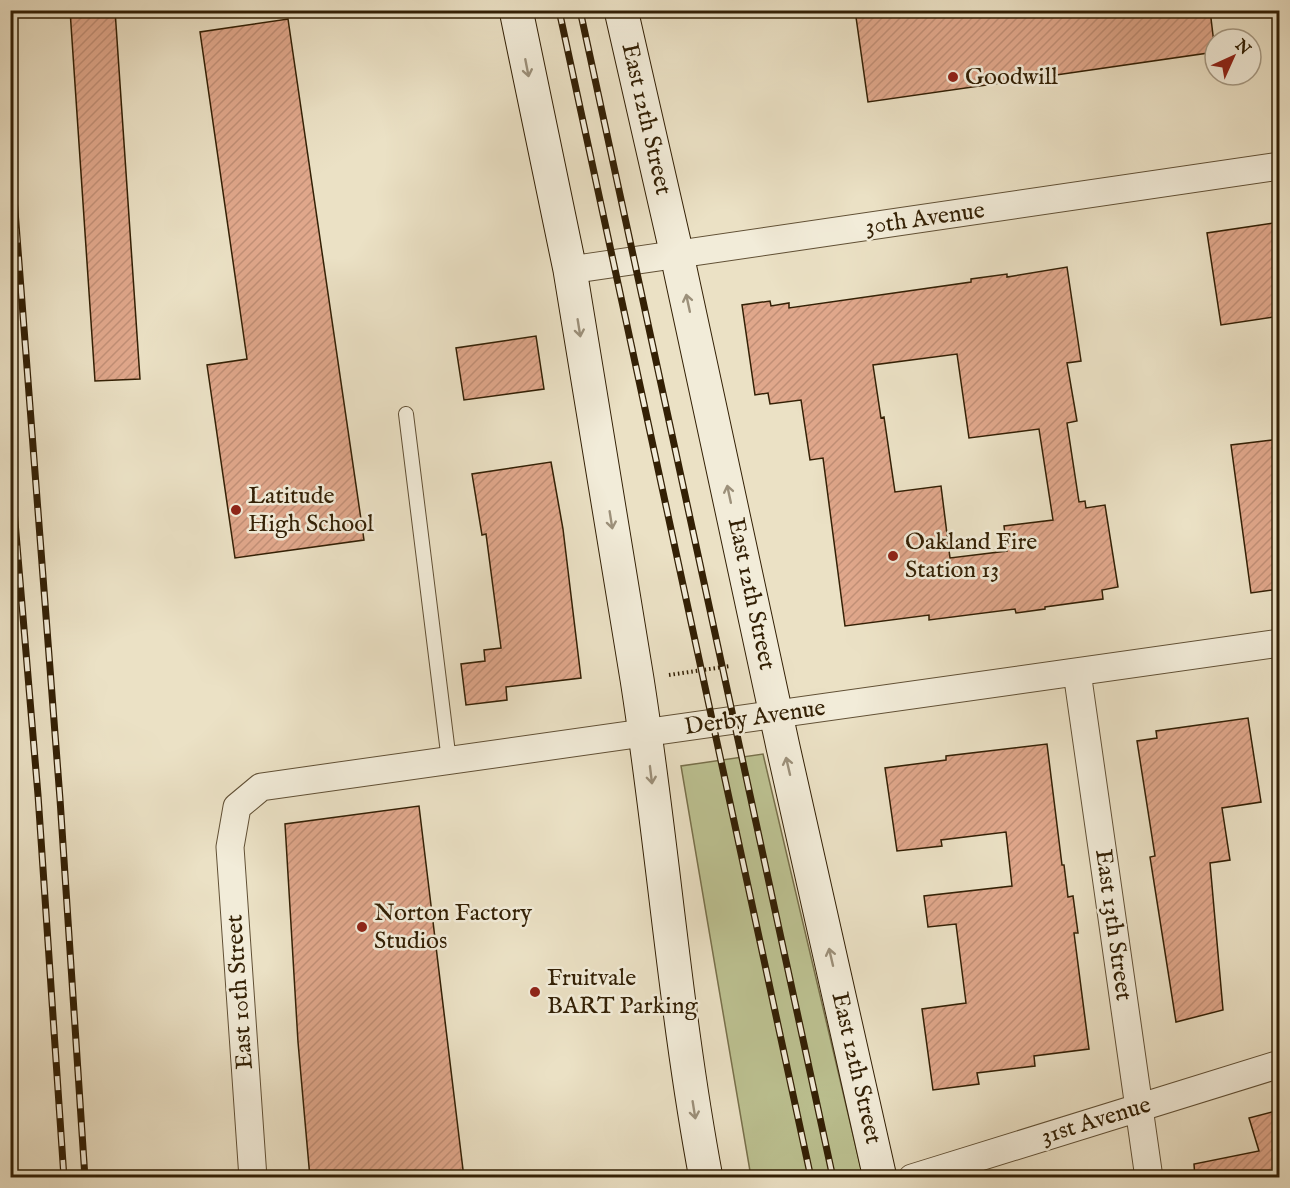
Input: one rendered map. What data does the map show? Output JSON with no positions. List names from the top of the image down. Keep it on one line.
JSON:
{"streets":{"main road":["East 12th Street"],"street":["30th Avenue","Derby Avenue","East 13th Street","East 10th Street","31st Avenue"]},"crossings":[["East 12th Street","30th Avenue"],["East 12th Street","Derby Avenue"],["Derby Avenue","East 13th Street"],["Derby Avenue","East 10th Street"],["East 13th Street","31st Avenue"]],"places":["Goodwill","Latitude High School","Oakland Fire Station 13","Norton Factory Studios","Fruitvale BART Parking"],"north":"top right"}
